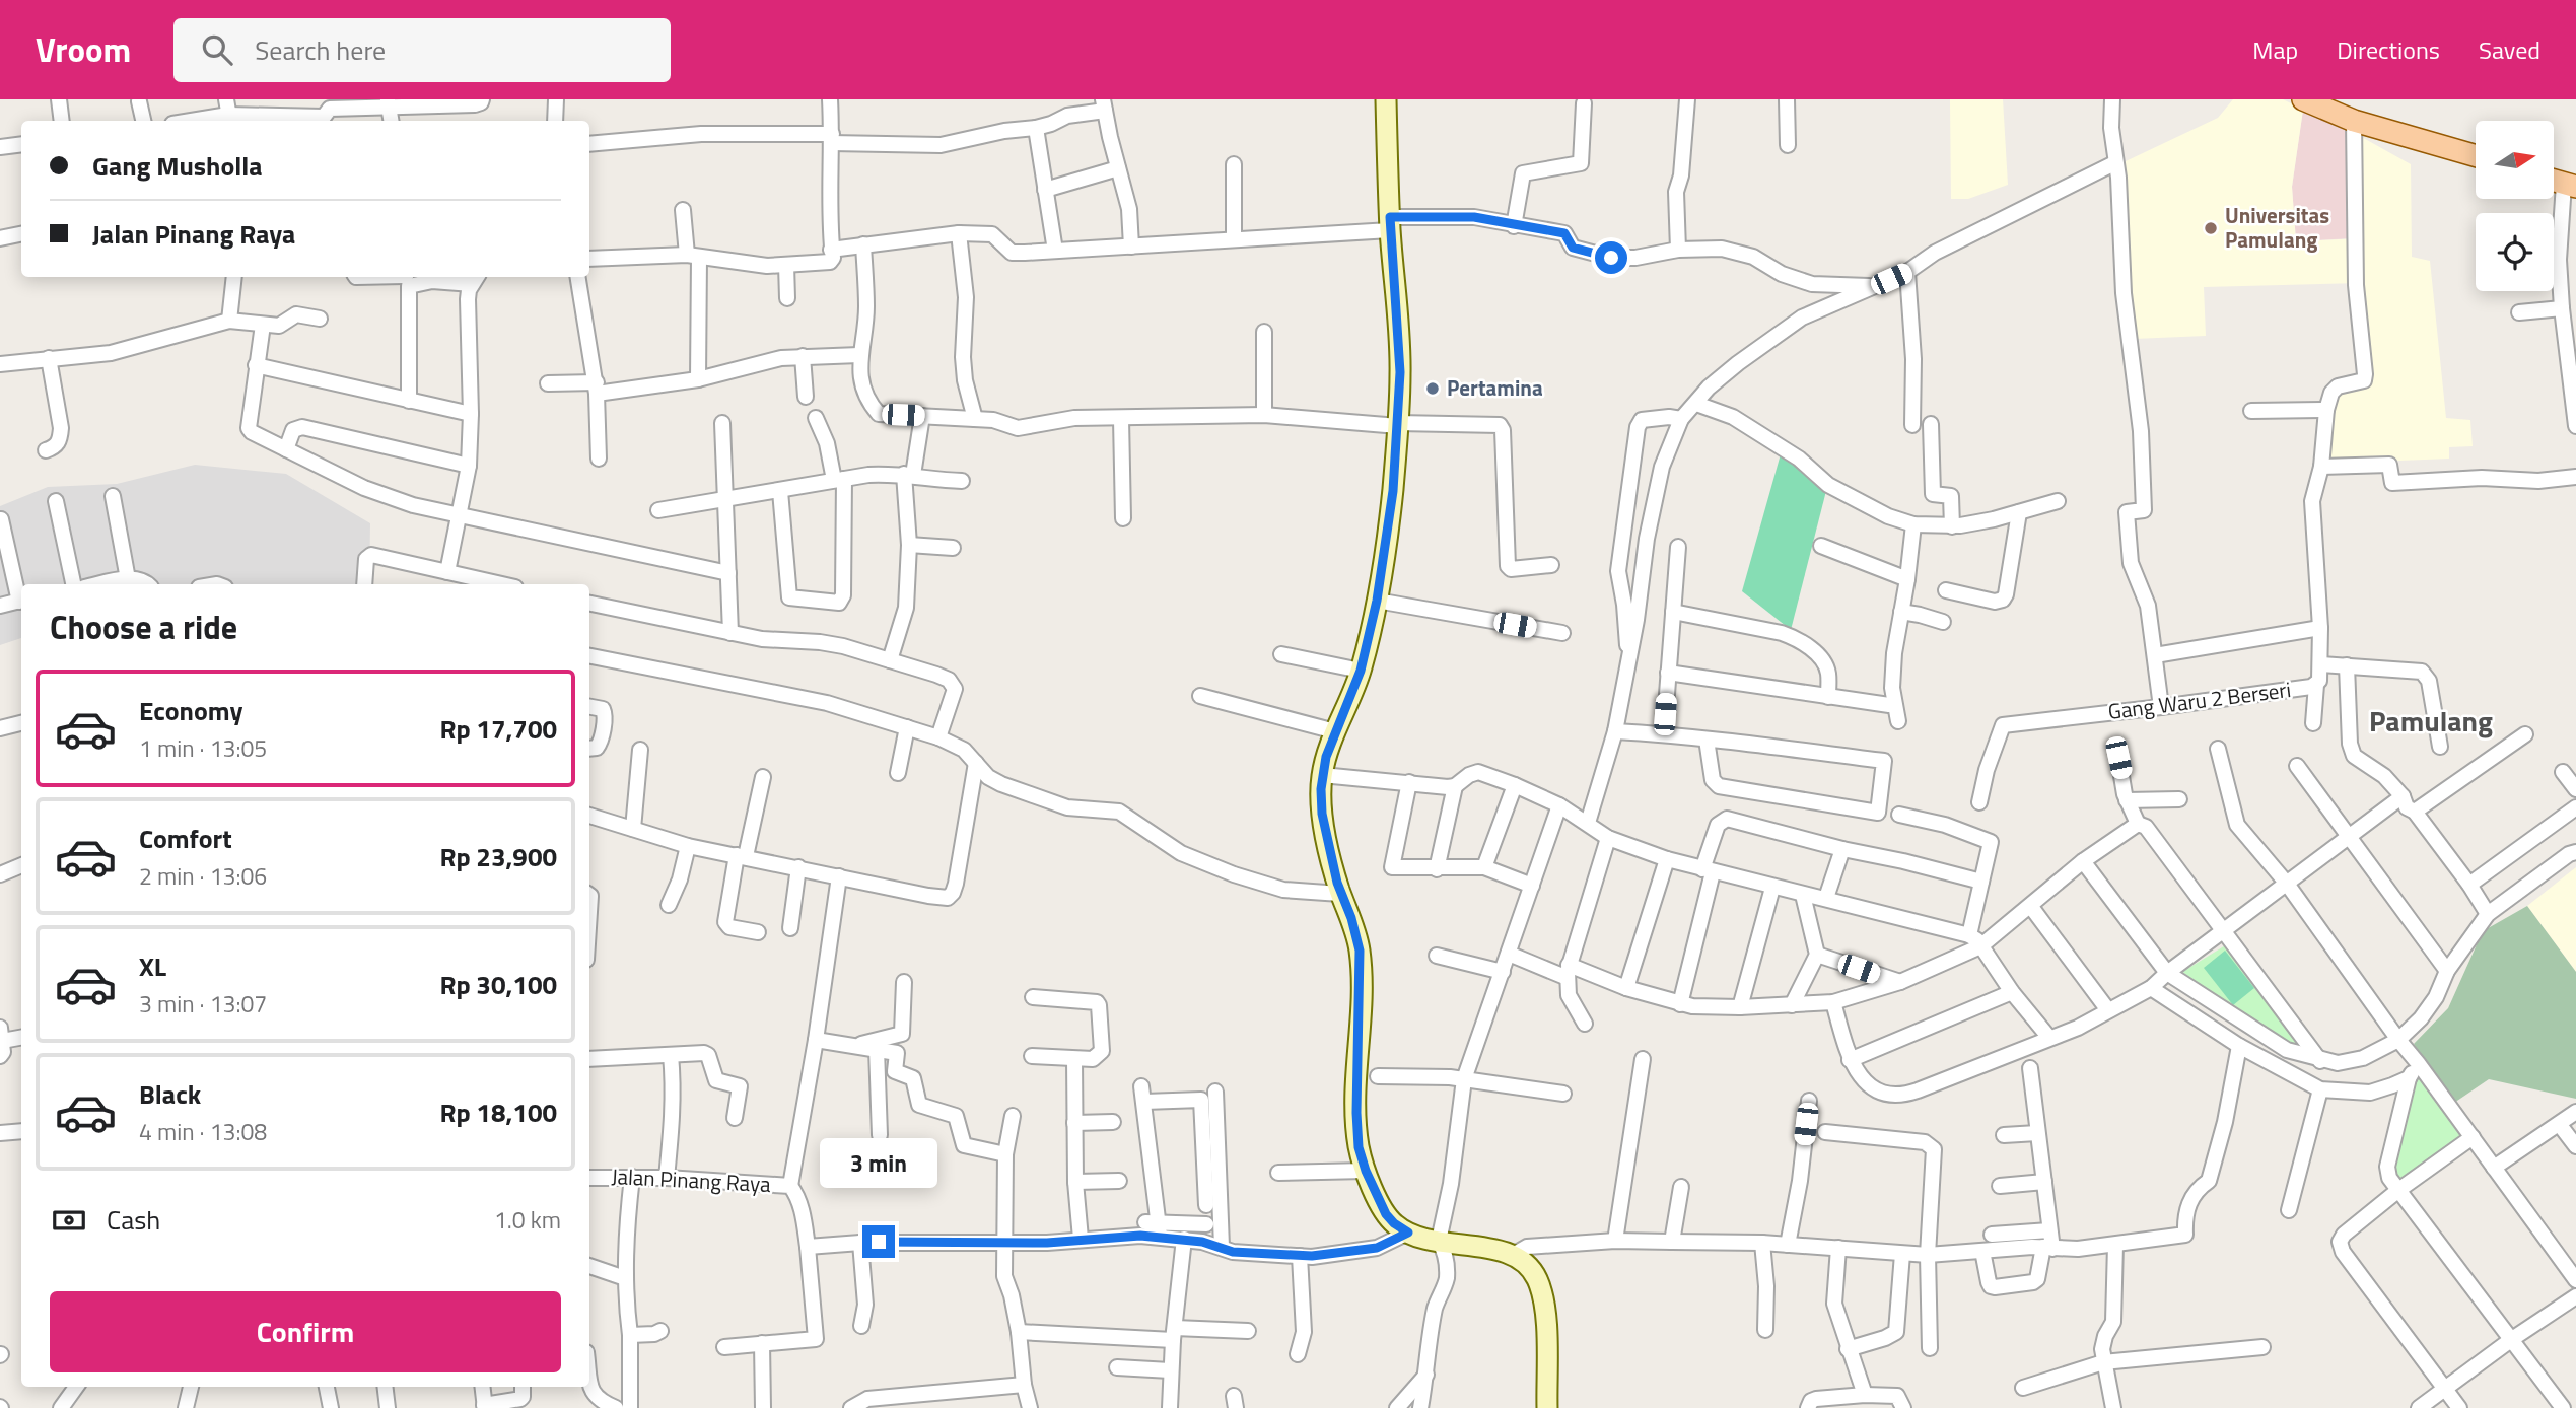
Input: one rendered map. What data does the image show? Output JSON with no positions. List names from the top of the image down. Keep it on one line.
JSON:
{"streets":{"street":["Gang Waru 2 Berseri","Jalan Pinang Raya"]},"districts":["Pamulang"],"places":["Universitas Pamulang","Pertamina"],"north":"right","page":{"header":"Vroom","search":"Search here","nav":["Map","Directions","Saved"],"banner":["Gang Musholla","Jalan Pinang Raya"],"heading":"Choose a ride","list":[{"name":"Economy","note":"1 min · 13:05","value":"Rp 17,700"},{"name":"Comfort","note":"2 min · 13:06","value":"Rp 23,900"},{"name":"XL","note":"3 min · 13:07","value":"Rp 30,100"},{"name":"Black","note":"4 min · 13:08","value":"Rp 18,100"}],"bubble":"3 min","pay":["Cash","1.0 km"],"buttons":"Confirm"}}
